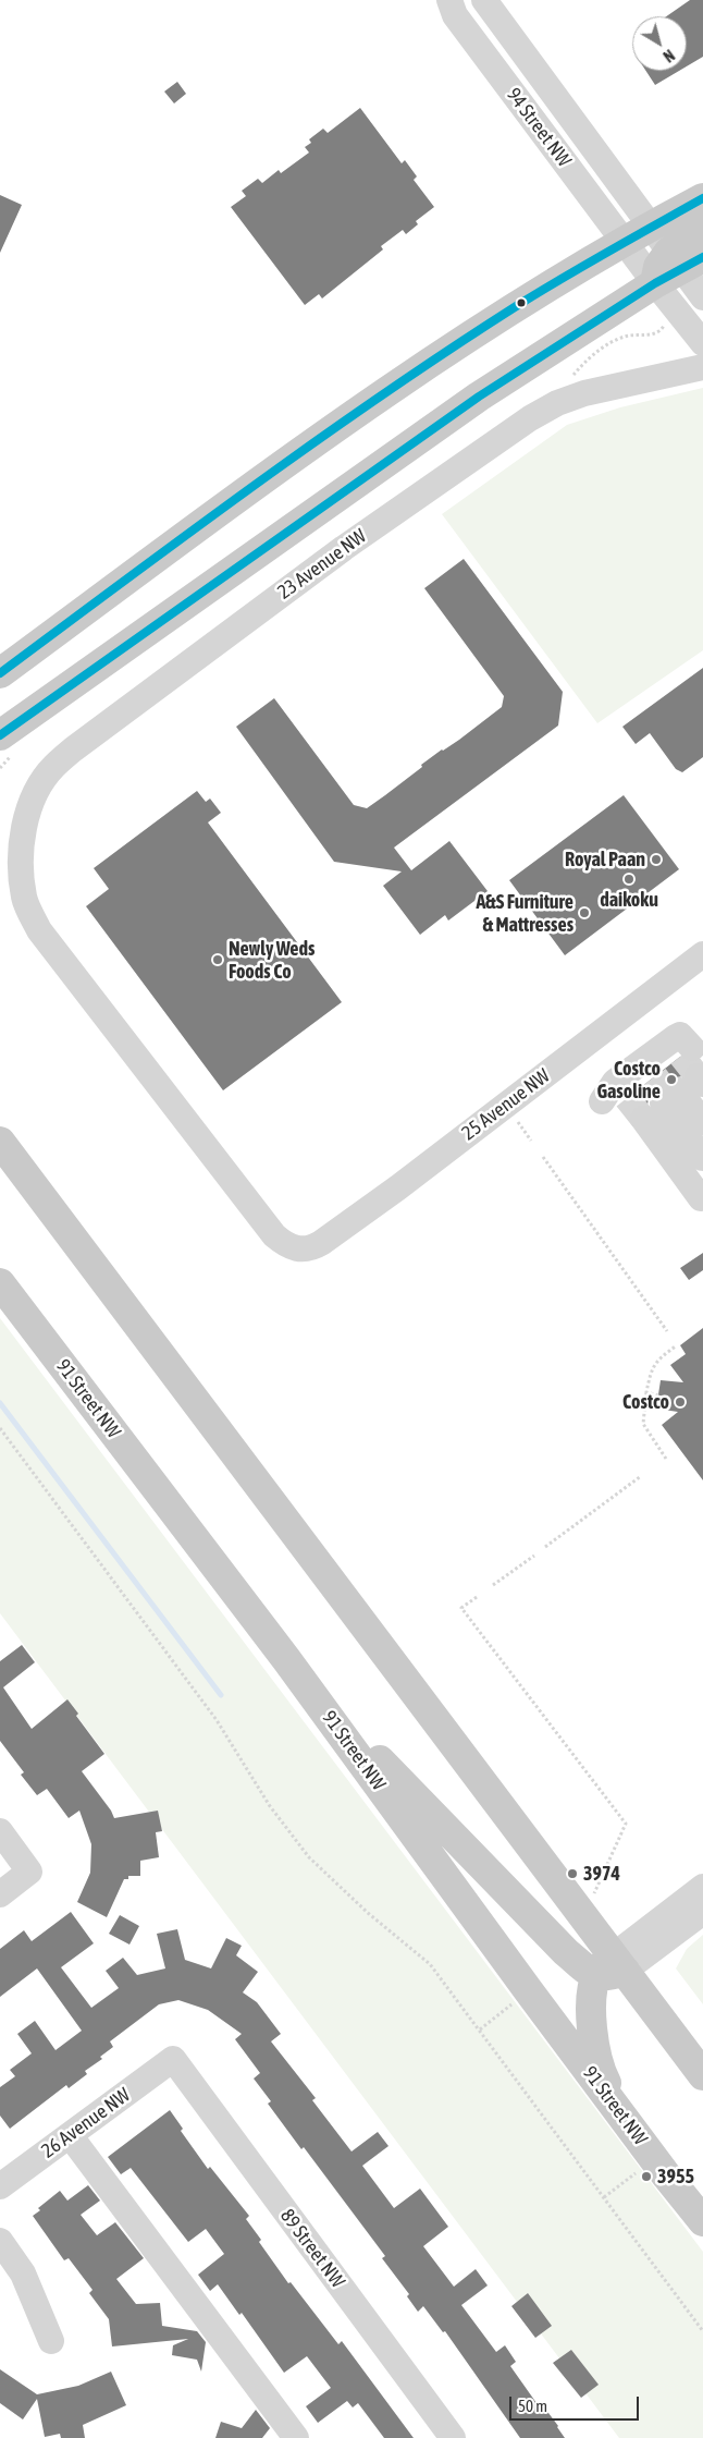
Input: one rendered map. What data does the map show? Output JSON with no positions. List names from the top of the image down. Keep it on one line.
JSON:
{"streets":{"main road":["91 Street NW"],"street":["94 Street NW","23 Avenue NW","25 Avenue NW","26 Avenue NW","89 Street NW"]},"crossings":[["23 Avenue NW","25 Avenue NW"],["26 Avenue NW","89 Street NW"]],"places":["Royal Paan","daikoku","A&S Furniture & Mattresses","Newly Weds Foods Co","Costco Gasoline","Costco","3974","3955"],"scale_bar":"50 m","north":"bottom right"}
